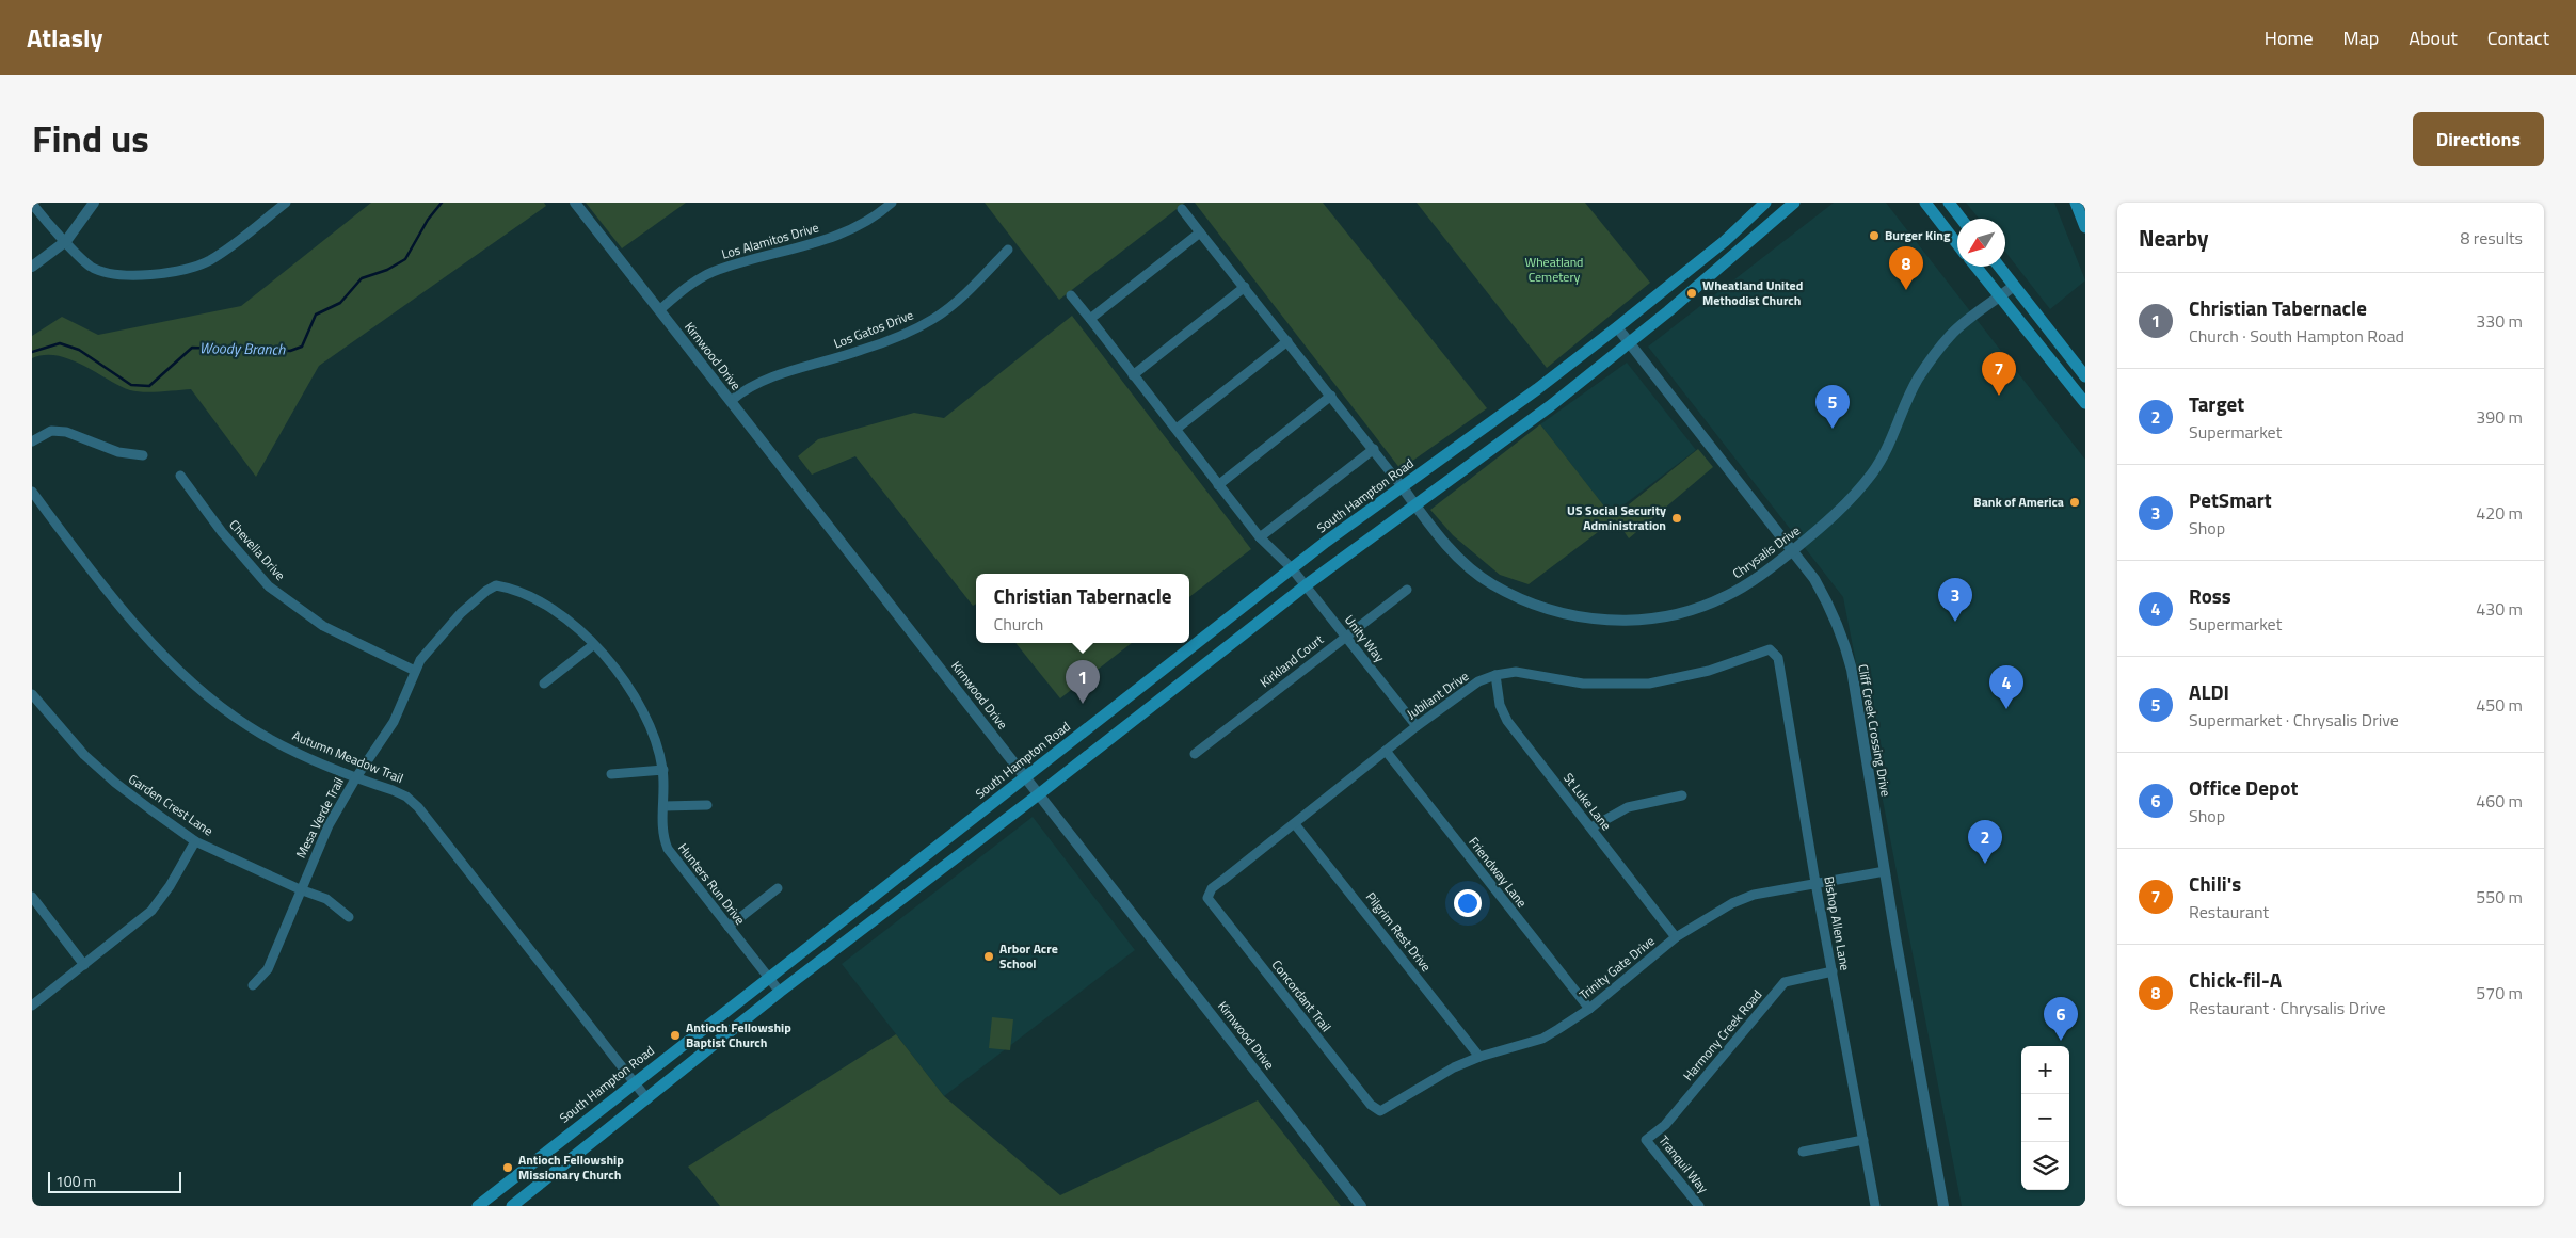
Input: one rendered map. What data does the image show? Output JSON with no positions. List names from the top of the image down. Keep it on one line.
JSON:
{"streets":{"main road":["South Hampton Road"],"street":["Los Alamitos Drive","Los Gatos Drive","Kirnwood Drive","Chevella Drive","Chrysalis Drive","Unity Way","Kirkland Court","Jubilant Drive","Cliff Creek Crossing Drive","Autumn Meadow Trail","St Luke Lane","Garden Crest Lane","Mesa Verde Trail","Friendway Lane","Hunters Run Drive","Bishop Allen Lane","Pilgrim Rest Drive","Trinity Gate Drive","Concordant Trail","Harmony Creek Road","Tranquil Way"]},"crossings":[["Los Alamitos Drive","Kirnwood Drive"],["Los Gatos Drive","Kirnwood Drive"],["Kirnwood Drive","South Hampton Road"],["South Hampton Road","Chrysalis Drive"],["South Hampton Road","Unity Way"],["South Hampton Road","Cliff Creek Crossing Drive"],["South Hampton Road","Autumn Meadow Trail"],["South Hampton Road","Hunters Run Drive"],["Chevella Drive","Mesa Verde Trail"],["Chrysalis Drive","Cliff Creek Crossing Drive"],["Unity Way","Kirkland Court"],["Unity Way","Jubilant Drive"],["Jubilant Drive","St Luke Lane"],["Jubilant Drive","Friendway Lane"],["Jubilant Drive","Bishop Allen Lane"],["Jubilant Drive","Pilgrim Rest Drive"],["Jubilant Drive","Concordant Trail"],["Cliff Creek Crossing Drive","Trinity Gate Drive"],["Autumn Meadow Trail","Mesa Verde Trail"],["St Luke Lane","Trinity Gate Drive"],["Garden Crest Lane","Mesa Verde Trail"],["Mesa Verde Trail","Hunters Run Drive"],["Friendway Lane","Trinity Gate Drive"],["Bishop Allen Lane","Trinity Gate Drive"],["Bishop Allen Lane","Harmony Creek Road"],["Pilgrim Rest Drive","Trinity Gate Drive"],["Trinity Gate Drive","Concordant Trail"],["Harmony Creek Road","Tranquil Way"]],"water":["Woody Branch"],"parks":["Wheatland Cemetery"],"places":["Burger King","Wheatland United Methodist Church","Bank of America","US Social Security Administration","Arbor Acre School","Antioch Fellowship Baptist Church","Antioch Fellowship Missionary Church"],"scale_bar":"100 m","north":"bottom left","page":{"header":"Atlasly","nav":["Home","Map","About","Contact"],"title":"Find us","buttons":"Directions","heading":["Nearby","8 results"],"pins":["8","7","5","3","1","4","2","6"],"list":[{"mark":"1","name":"Christian Tabernacle","note":"Church · South Hampton Road","value":"330 m"},{"mark":"2","name":"Target","note":"Supermarket","value":"390 m"},{"mark":"3","name":"PetSmart","note":"Shop","value":"420 m"},{"mark":"4","name":"Ross","note":"Supermarket","value":"430 m"},{"mark":"5","name":"ALDI","note":"Supermarket · Chrysalis Drive","value":"450 m"},{"mark":"6","name":"Office Depot","note":"Shop","value":"460 m"},{"mark":"7","name":"Chili's","note":"Restaurant","value":"550 m"},{"mark":"8","name":"Chick-fil-A","note":"Restaurant · Chrysalis Drive","value":"570 m"}],"popup":["Christian Tabernacle","Church"],"map_buttons":["+","−"],"scale":"100 m"}}
